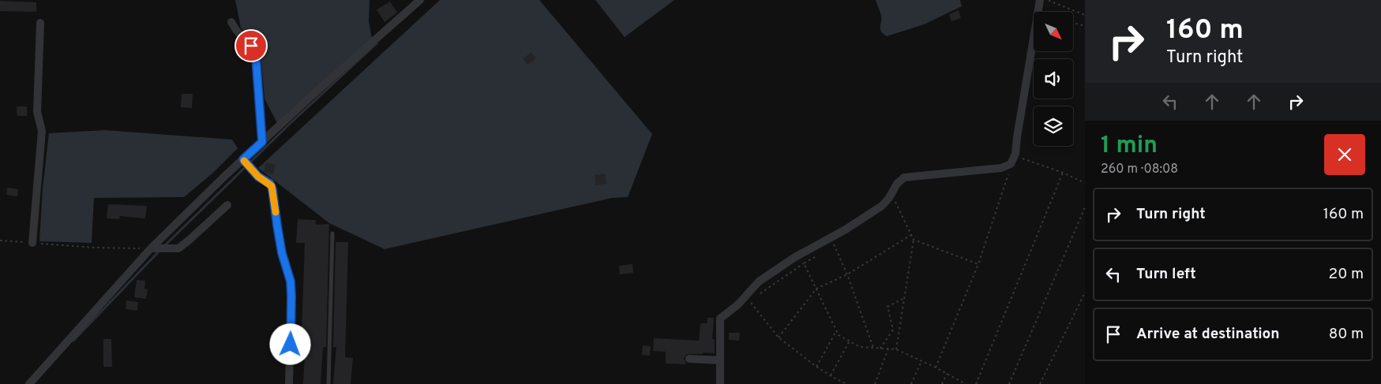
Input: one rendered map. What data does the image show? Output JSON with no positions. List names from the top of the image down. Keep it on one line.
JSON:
{"north":"bottom right","page":{"turn":["160 m","Turn right"],"heading":["1 min","260 m · 08:08"],"list":[{"name":"Turn right","value":"160 m"},{"name":"Turn left","value":"20 m"},{"name":"Arrive at destination","value":"80 m"}]}}
